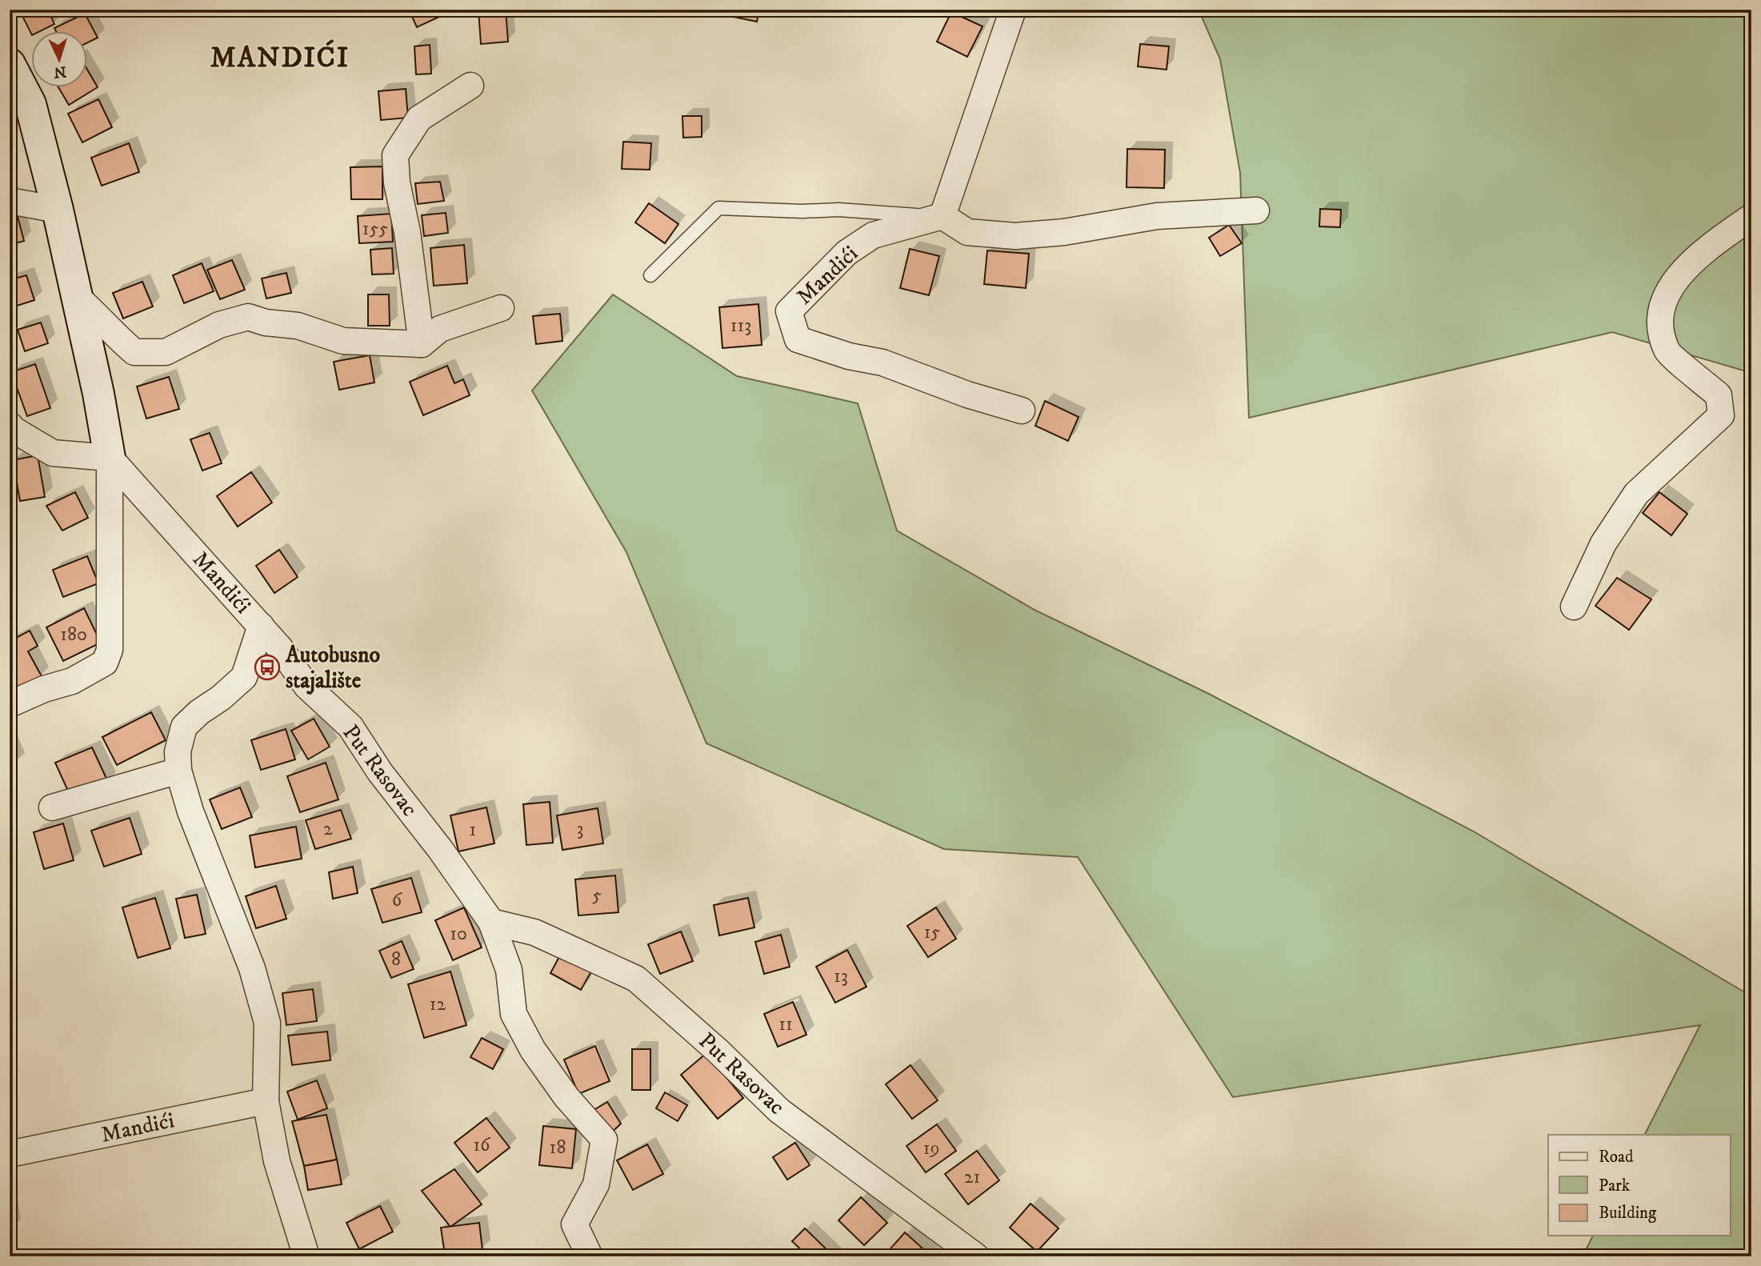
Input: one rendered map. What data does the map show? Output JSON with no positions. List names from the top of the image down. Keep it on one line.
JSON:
{"streets":{"street":["Mandići","Put Rasovac"]},"crossings":[["Mandići","Put Rasovac"]],"districts":["MANDIĆI"],"places":{"bus stop":["Autobusno stajalište"]},"house_numbers":["155","113","180","2","3","1","5","6","15","10","8","13","12","11","16","18","19","21"],"legend":["Road","Park","Building"],"north":"bottom"}
